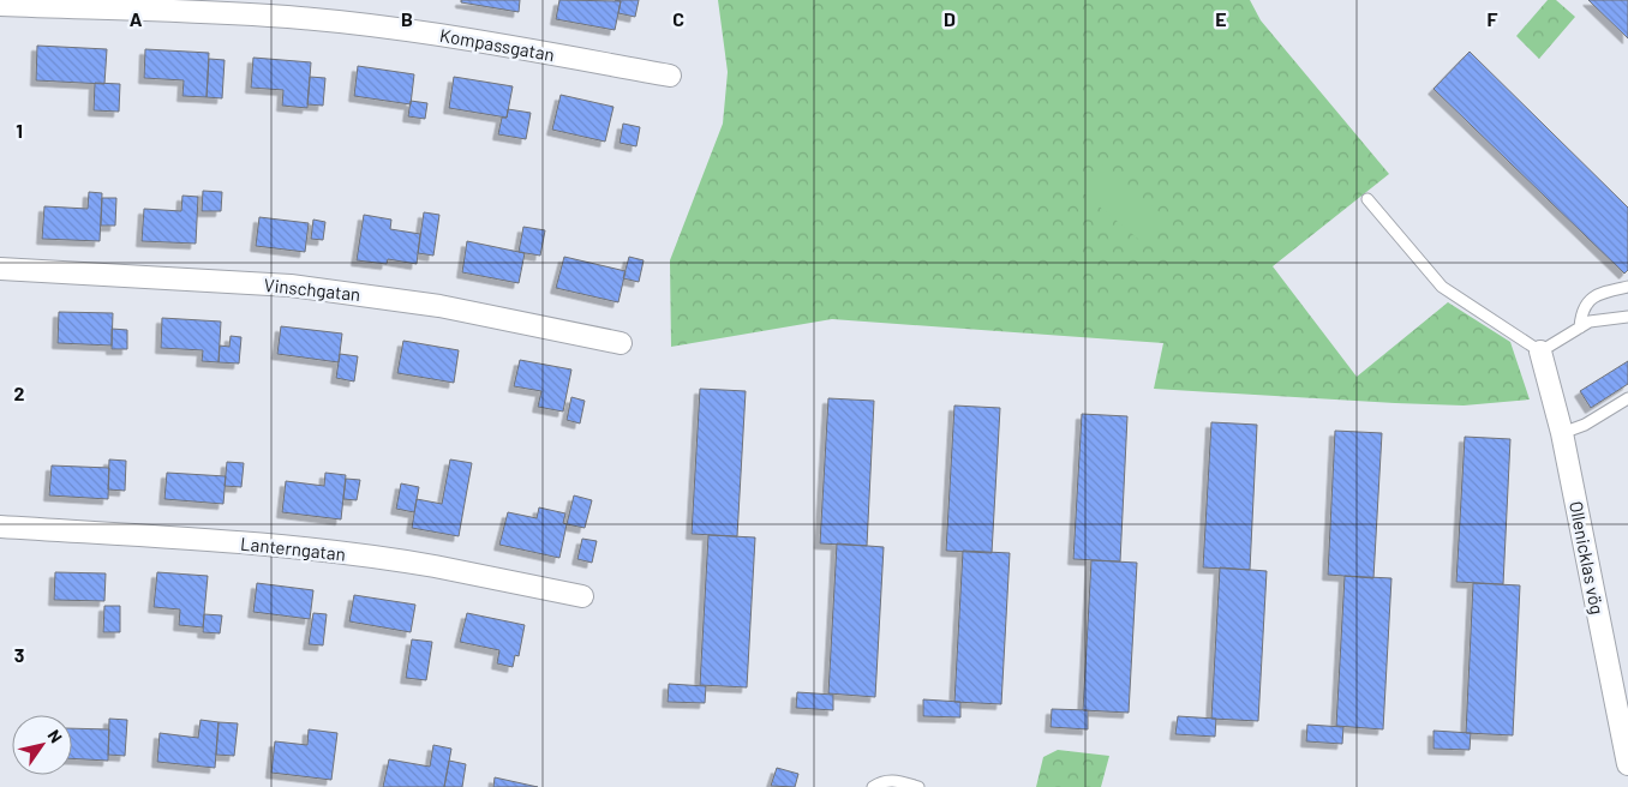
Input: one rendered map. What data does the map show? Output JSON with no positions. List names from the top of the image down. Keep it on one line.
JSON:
{"streets":{"street":["Kompassgatan","Vinschgatan","Lanterngatan","Ollenicklas vög"]},"north":"top right","grid":{"columns":["A","B","C","D","E","F"],"rows":["1","2","3"]}}
